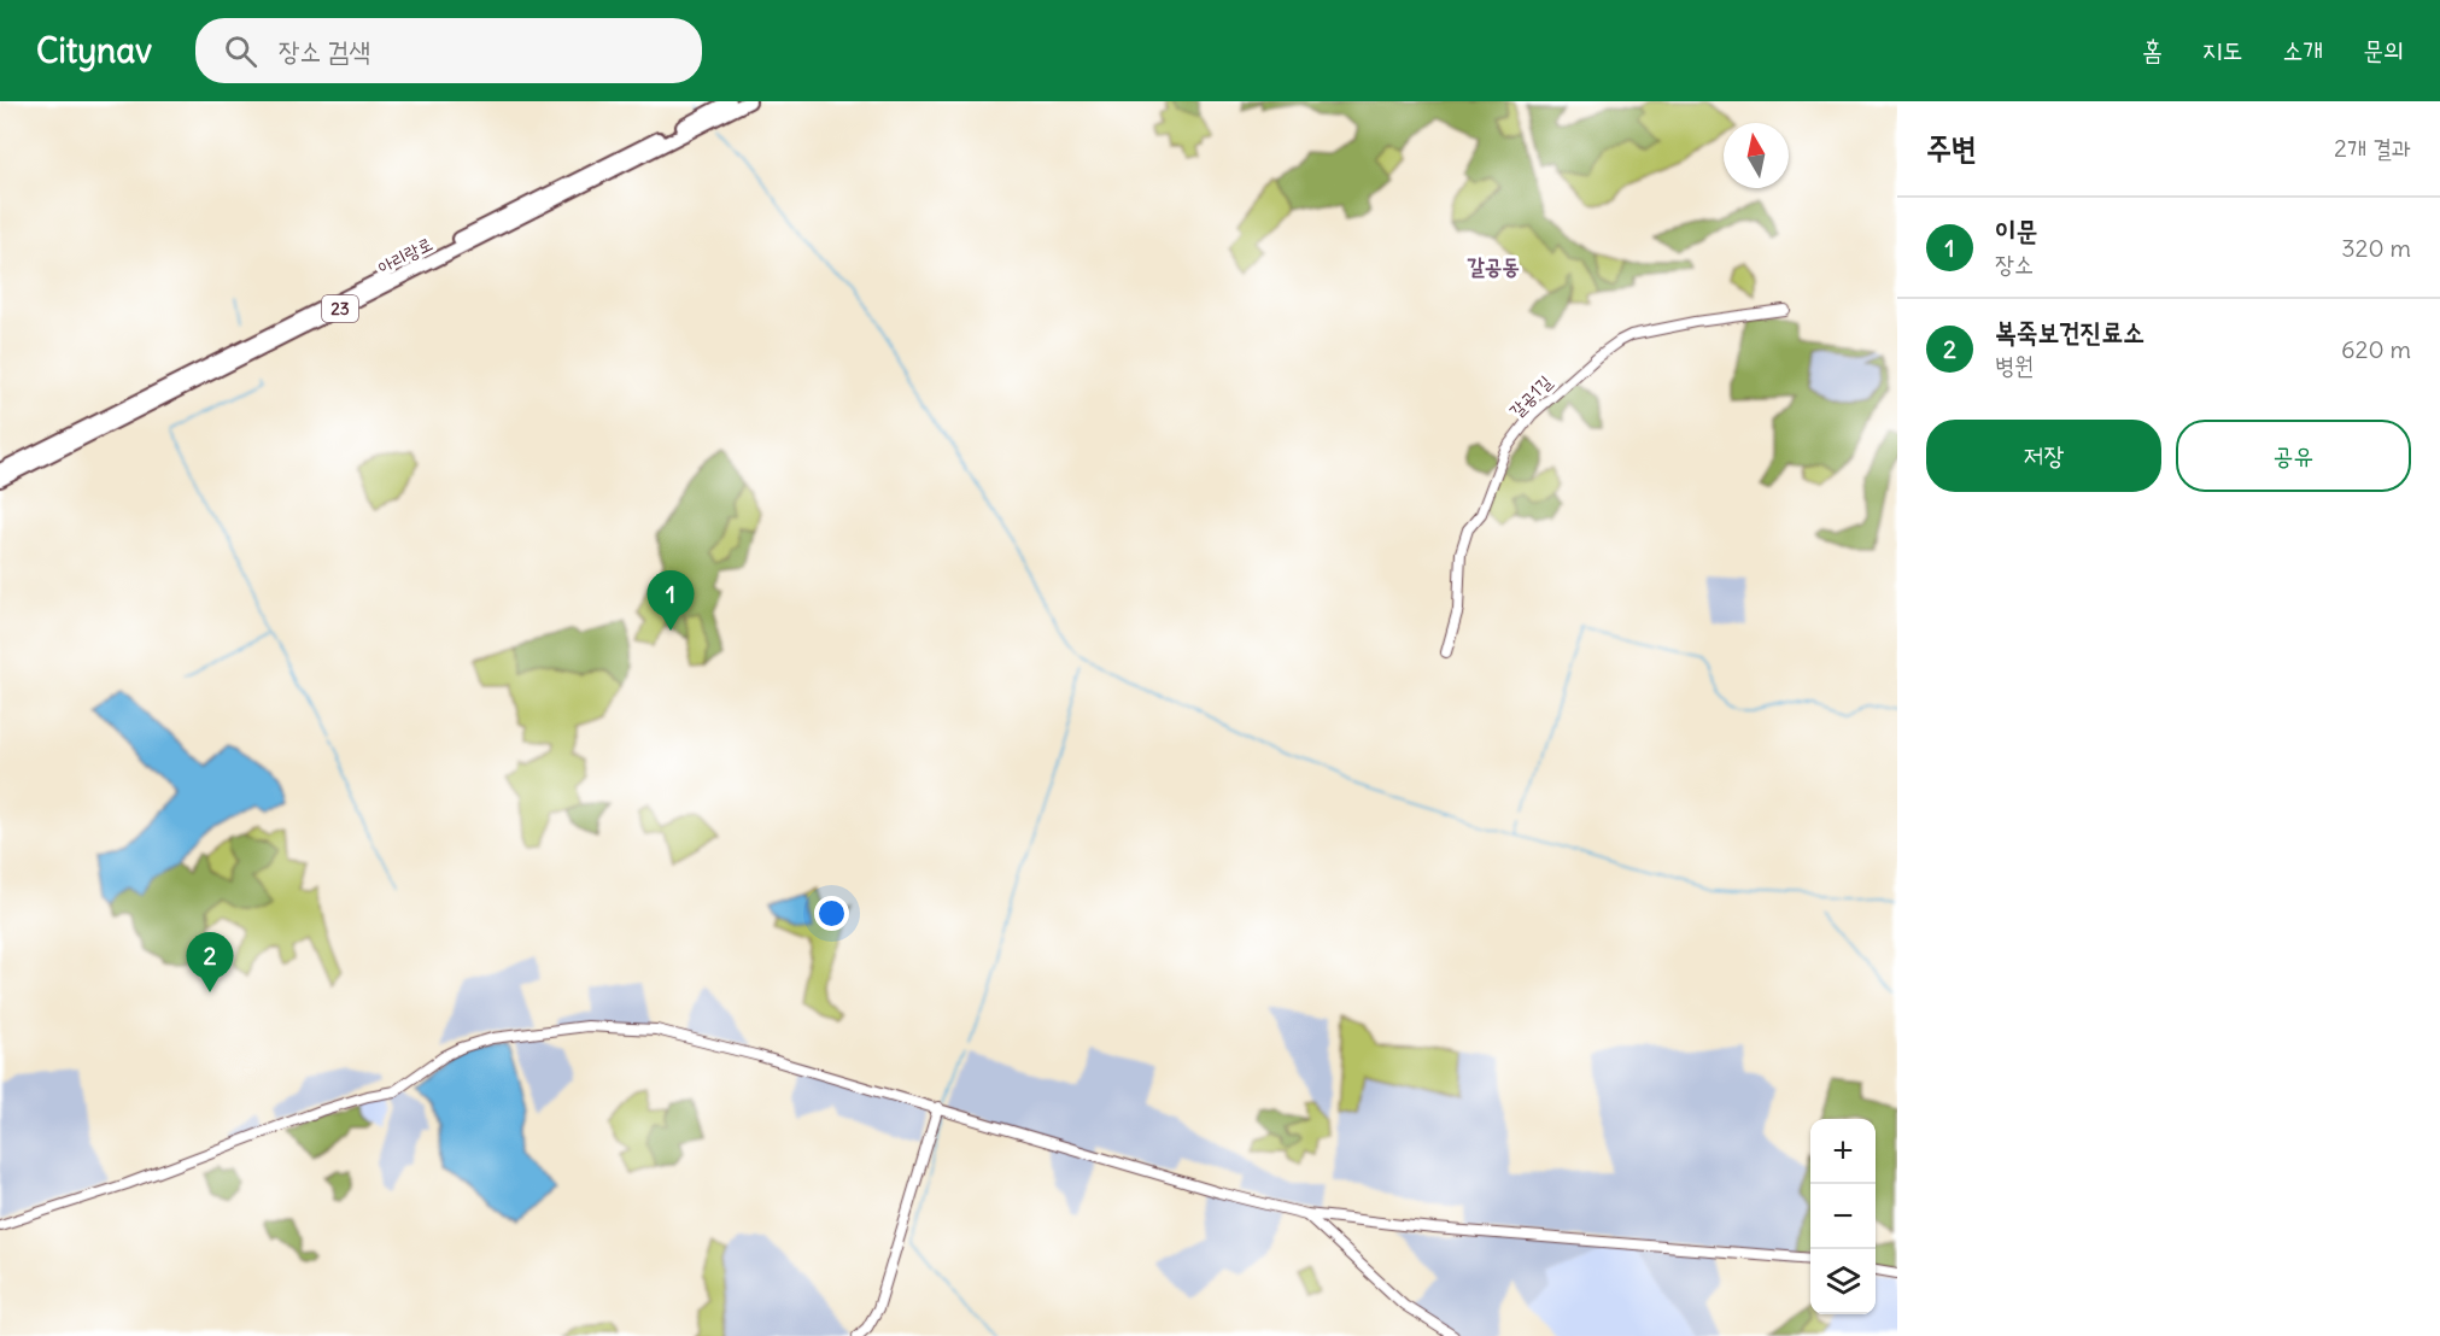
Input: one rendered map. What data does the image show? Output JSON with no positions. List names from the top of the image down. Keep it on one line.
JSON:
{"streets":{"highway":["아리랑로","23"],"street":["갈공1길"]},"districts":["갈공동"],"north":"top","page":{"header":"Citynav","search":"장소 검색","nav":["홈","지도","소개","문의"],"heading":["주변","2개 결과"],"list":[{"mark":"1","name":"이문","note":"장소","value":"320 m"},{"mark":"2","name":"복죽보건진료소","note":"병원","value":"620 m"}],"buttons":["저장","공유"],"pins":["1","2"],"map_buttons":["+","−"]}}
